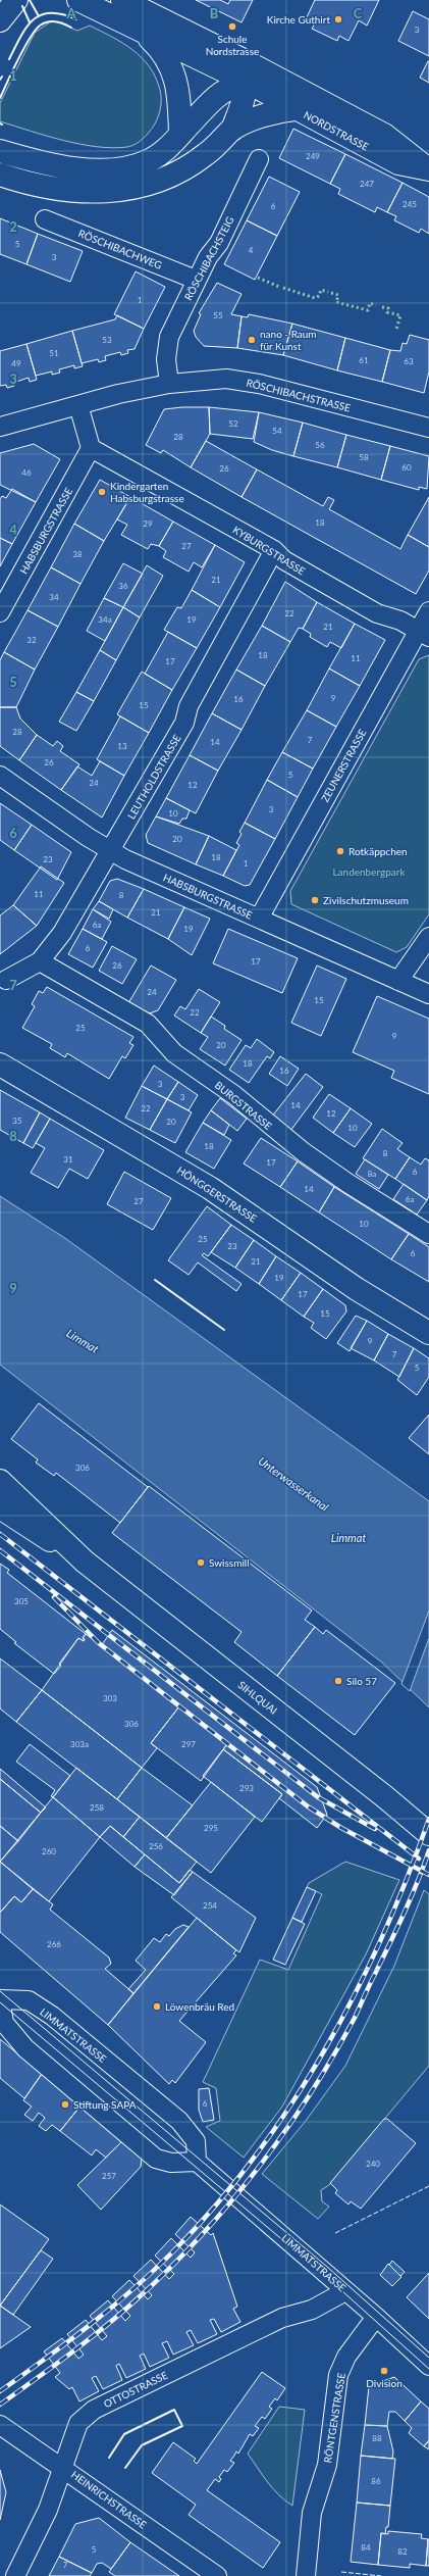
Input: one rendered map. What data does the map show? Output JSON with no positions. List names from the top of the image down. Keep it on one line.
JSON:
{"streets":{"street":["NORDSTRASSE","RÖSCHIBACHWEG","RÖSCHIBACHSTEIG","RÖSCHIBACHSTRASSE","HABSBURGSTRASSE","KYBURGSTRASSE","ZEUNERSTRASSE","LEUTHOLDSTRASSE","BURGSTRASSE","HÖNGGERSTRASSE","SIHLQUAI","LIMMATSTRASSE","OTTOSTRASSE","RÖNTGENSTRASSE","HEINRICHSTRASSE"]},"crossings":[["RÖSCHIBACHWEG","RÖSCHIBACHSTEIG"],["RÖSCHIBACHSTEIG","RÖSCHIBACHSTRASSE"],["HABSBURGSTRASSE","KYBURGSTRASSE"],["HABSBURGSTRASSE","ZEUNERSTRASSE"],["HABSBURGSTRASSE","LEUTHOLDSTRASSE"],["KYBURGSTRASSE","ZEUNERSTRASSE"],["KYBURGSTRASSE","LEUTHOLDSTRASSE"],["LEUTHOLDSTRASSE","BURGSTRASSE"],["LIMMATSTRASSE","OTTOSTRASSE"],["LIMMATSTRASSE","RÖNTGENSTRASSE"],["OTTOSTRASSE","HEINRICHSTRASSE"]],"water":["Limmat","Unterwasserkanal"],"parks":["Landenbergpark"],"places":["Kirche Guthirt","Schule Nordstrasse","nano - Raum für Kunst","Kindergarten Habsburgstrasse","Rotkäppchen","Zivilschutzmuseum","Swissmill","Silo 57","Löwenbräu Red","Stiftung SAPA","Division"],"house_numbers":["3","249","247","245","6","5","4","3","1","55","53","51","61","63","49","52","54","28","56","58","60","26","46","18","29","27","38","21","36","34","22","34a","19","21","32","18","11","17","9","16","15","28","7","14","13","26","5","24","12","3","10","20","18","23","1","11","8","21","6a","19","6","17","26","24","15","22","25","9","20","18","16","3","3","14","22","12","35","20","10","18","8","31","17","6","8a","14","6a","27","10","25","23","6","21","19","17","15","9","7","5","306","305","303","306","303a","297","293","258","295","256","260","254","266","6","240","257","88","86","84","5","82","7"],"grid":{"columns":["A","B","C"],"rows":["1","2","3","4","5","6","7","8","9"]}}
